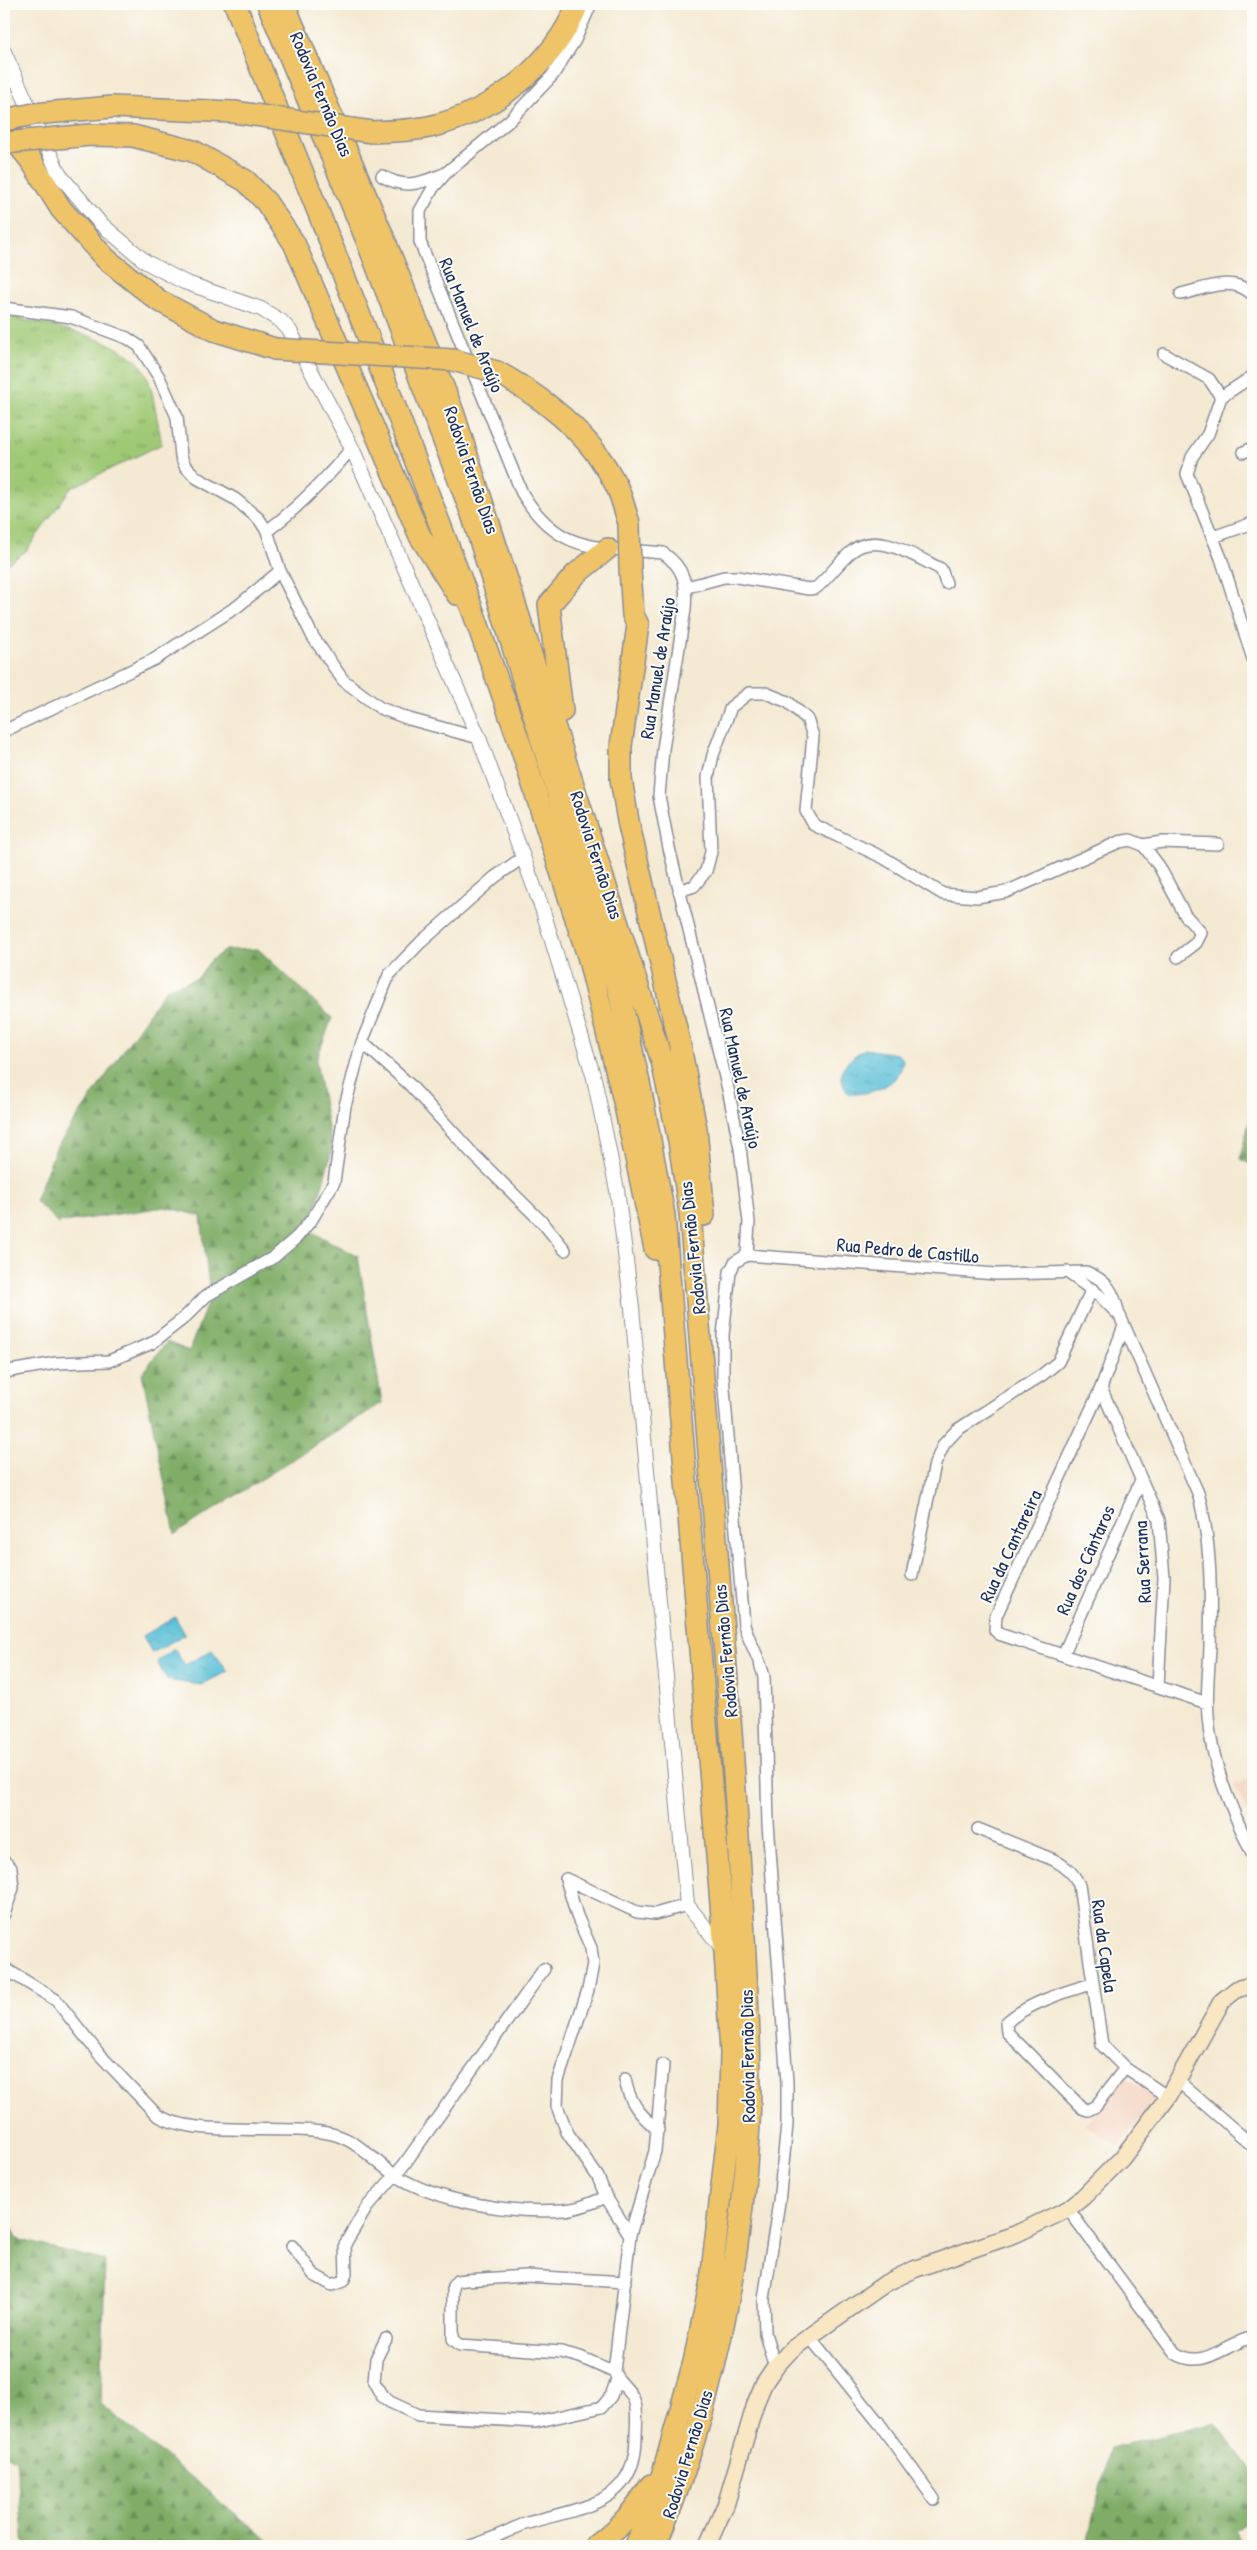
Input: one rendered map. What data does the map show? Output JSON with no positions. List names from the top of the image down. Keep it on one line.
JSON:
{"streets":{"highway":["Rodovia Fernão Dias"],"street":["Rua Manuel de Araújo","Rua Pedro de Castillo","Rua da Cantareira","Rua dos Cântaros","Rua Serrana","Rua da Capela"]},"crossings":[["Rua Manuel de Araújo","Rua Pedro de Castillo"],["Rua Pedro de Castillo","Rua da Cantareira"],["Rua da Cantareira","Rua dos Cântaros"],["Rua da Cantareira","Rua Serrana"],["Rua dos Cântaros","Rua Serrana"]]}
